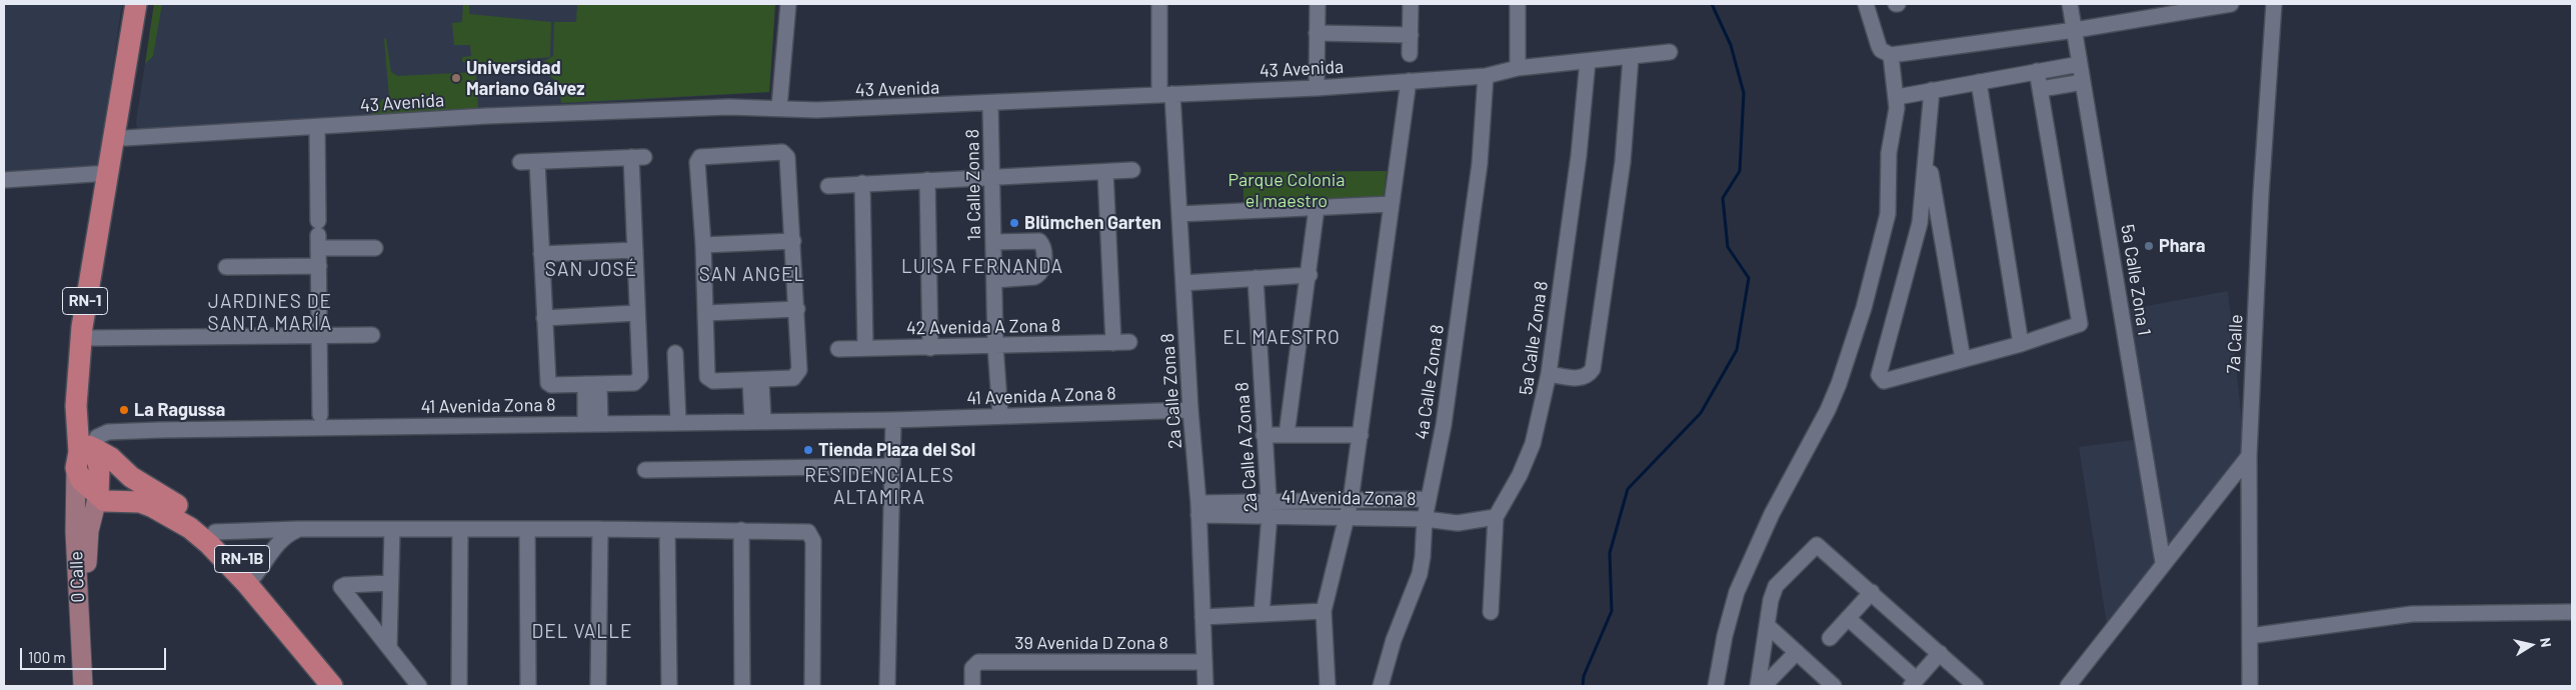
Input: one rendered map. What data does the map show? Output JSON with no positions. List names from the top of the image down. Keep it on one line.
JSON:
{"streets":{"highway":["RN-1","RN-1B"],"main road":["0 Calle"],"street":["43 Avenida","1a Calle Zona 8","5a Calle Zona 1","42 Avenida A Zona 8","5a Calle Zona 8","7a Calle","4a Calle Zona 8","2a Calle Zona 8","41 Avenida A Zona 8","41 Avenida Zona 8","2a Calle A Zona 8","39 Avenida D Zona 8"]},"crossings":[["43 Avenida","1a Calle Zona 8"],["43 Avenida","RN-1"],["43 Avenida","5a Calle Zona 8"],["43 Avenida","4a Calle Zona 8"],["43 Avenida","2a Calle Zona 8"],["1a Calle Zona 8","42 Avenida A Zona 8"],["1a Calle Zona 8","41 Avenida A Zona 8"],["RN-1","41 Avenida Zona 8"],["RN-1","RN-1B"],["RN-1","0 Calle"],["5a Calle Zona 8","41 Avenida Zona 8"],["4a Calle Zona 8","41 Avenida Zona 8"],["2a Calle Zona 8","41 Avenida A Zona 8"],["2a Calle Zona 8","41 Avenida Zona 8"],["2a Calle Zona 8","39 Avenida D Zona 8"],["41 Avenida A Zona 8","41 Avenida Zona 8"],["41 Avenida Zona 8","2a Calle A Zona 8"],["41 Avenida Zona 8","RN-1B"],["41 Avenida Zona 8","0 Calle"],["RN-1B","0 Calle"]],"districts":["LUISA FERNANDA","SAN JOSÉ","SAN ANGEL","JARDINES DE SANTA MARÍA","EL MAESTRO","RESIDENCIALES ALTAMIRA","DEL VALLE"],"parks":["Parque Colonia el maestro"],"places":["Universidad Mariano Gálvez","Blümchen Garten","Phara","La Ragussa","Tienda Plaza del Sol"],"scale_bar":"100 m","north":"right"}
